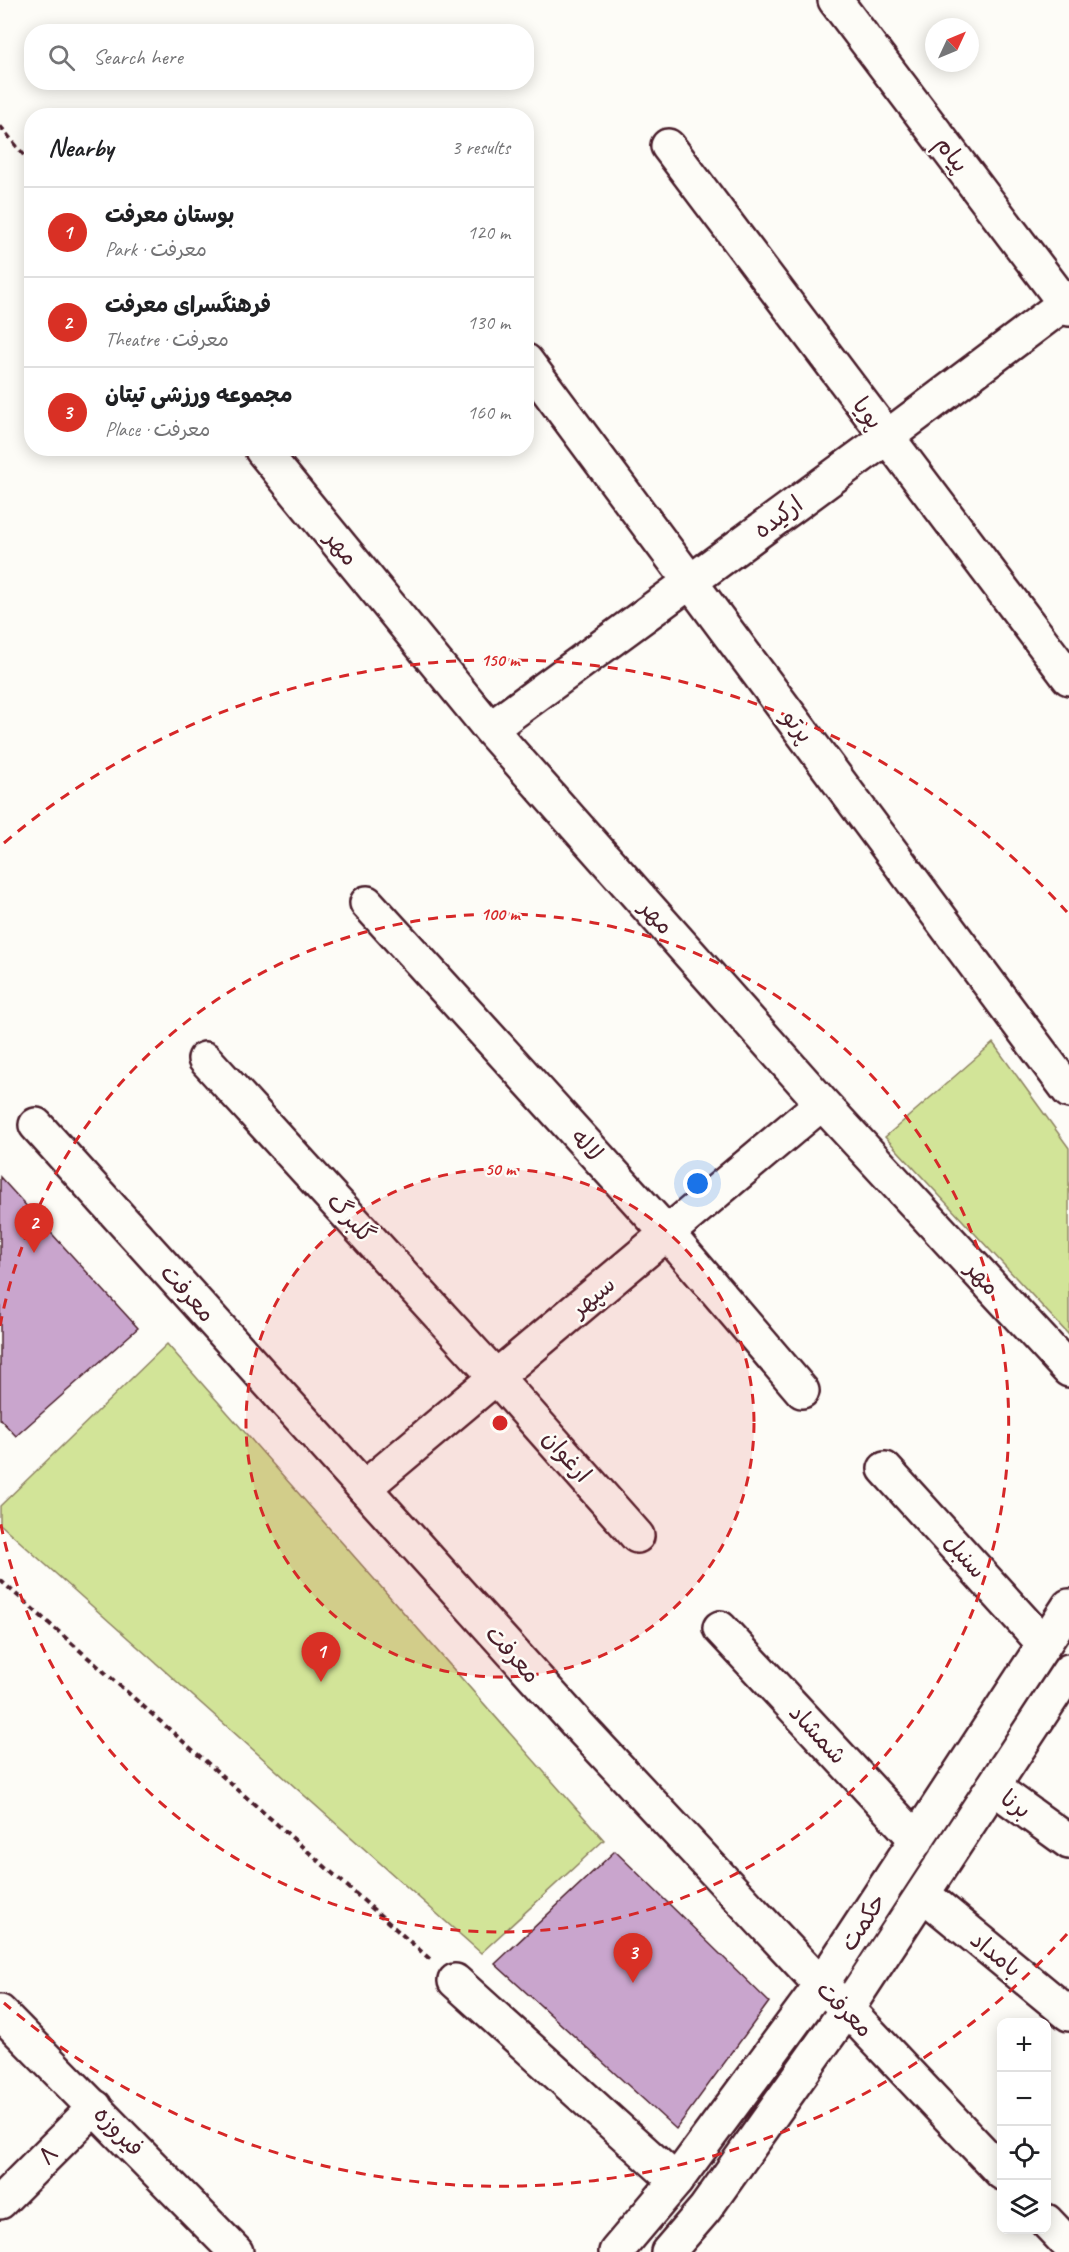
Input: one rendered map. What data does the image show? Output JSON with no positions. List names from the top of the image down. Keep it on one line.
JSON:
{"streets":{"street":["پیام","پویا","ارکیده","مهر","پرتو","لاله","گلبرگ","معرفت","سپهر","ارغوان","سنبل","شمشاد","برنا","حکمت","بامداد","فیروزه","۸"]},"crossings":[["پیام","ارکیده"],["پویا","ارکیده"],["ارکیده","مهر"],["ارکیده","پرتو"],["مهر","سپهر"],["لاله","سپهر"],["گلبرگ","سپهر"],["گلبرگ","ارغوان"],["معرفت","سپهر"],["معرفت","حکمت"],["سپهر","ارغوان"],["سنبل","حکمت"],["شمشاد","حکمت"],["برنا","حکمت"],["حکمت","بامداد"],["فیروزه","۸"]],"north":"top right","page":{"search":"Search here","heading":["Nearby","3 results"],"list":[{"mark":"1","name":"بوستان معرفت","note":"Park · معرفت","value":"120 m"},{"mark":"2","name":"فرهنگسرای معرفت","note":"Theatre · معرفت","value":"130 m"},{"mark":"3","name":"مجموعه ورزشی تیتان","note":"Place · معرفت","value":"160 m"}],"pins":["2","1","3"],"map_buttons":["+","−"]},"rings":["150 m","100 m","50 m"]}
